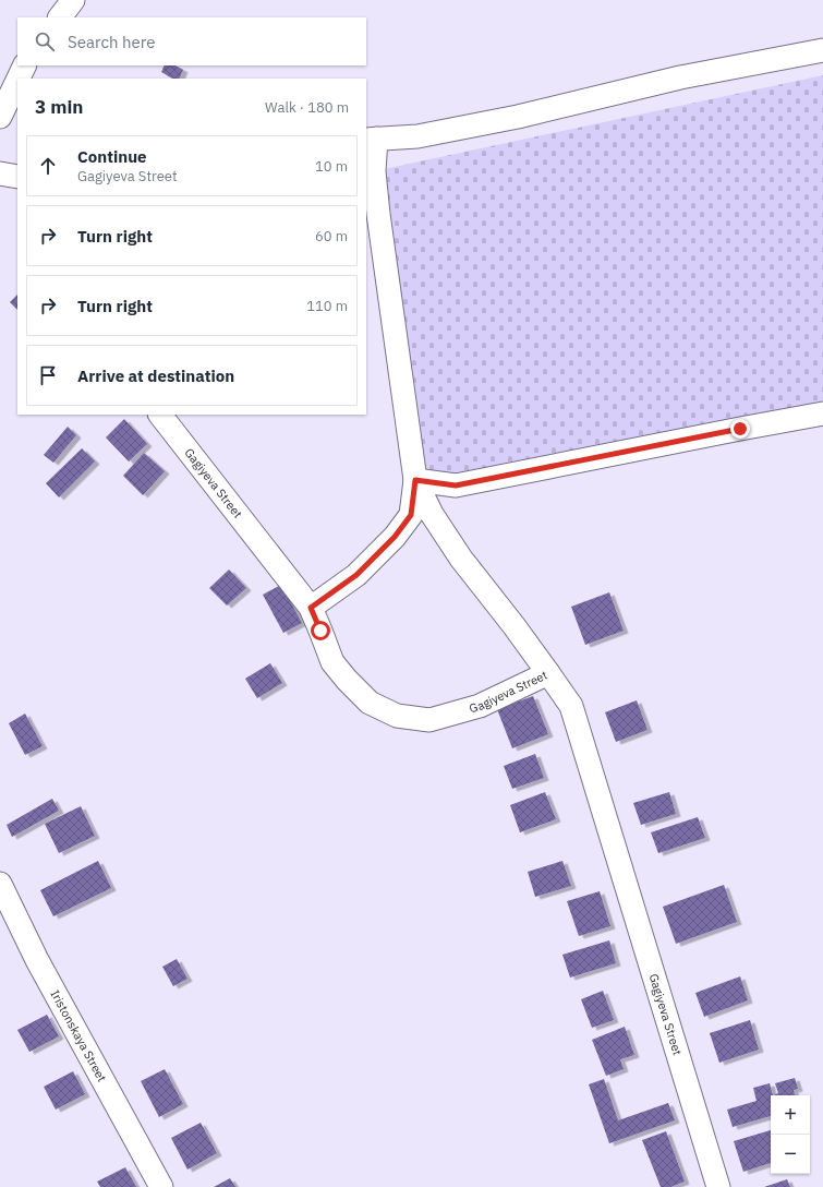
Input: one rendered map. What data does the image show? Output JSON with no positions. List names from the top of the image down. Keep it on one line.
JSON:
{"streets":{"street":["Gagiyeva Street","Iristonskaya Street"]},"page":{"search":"Search here","heading":["3 min","Walk · 180 m"],"list":[["Continue","Gagiyeva Street","10 m"],["Turn right","60 m"],["Turn right","110 m"],"Arrive at destination"],"map_buttons":["+","−"]}}
